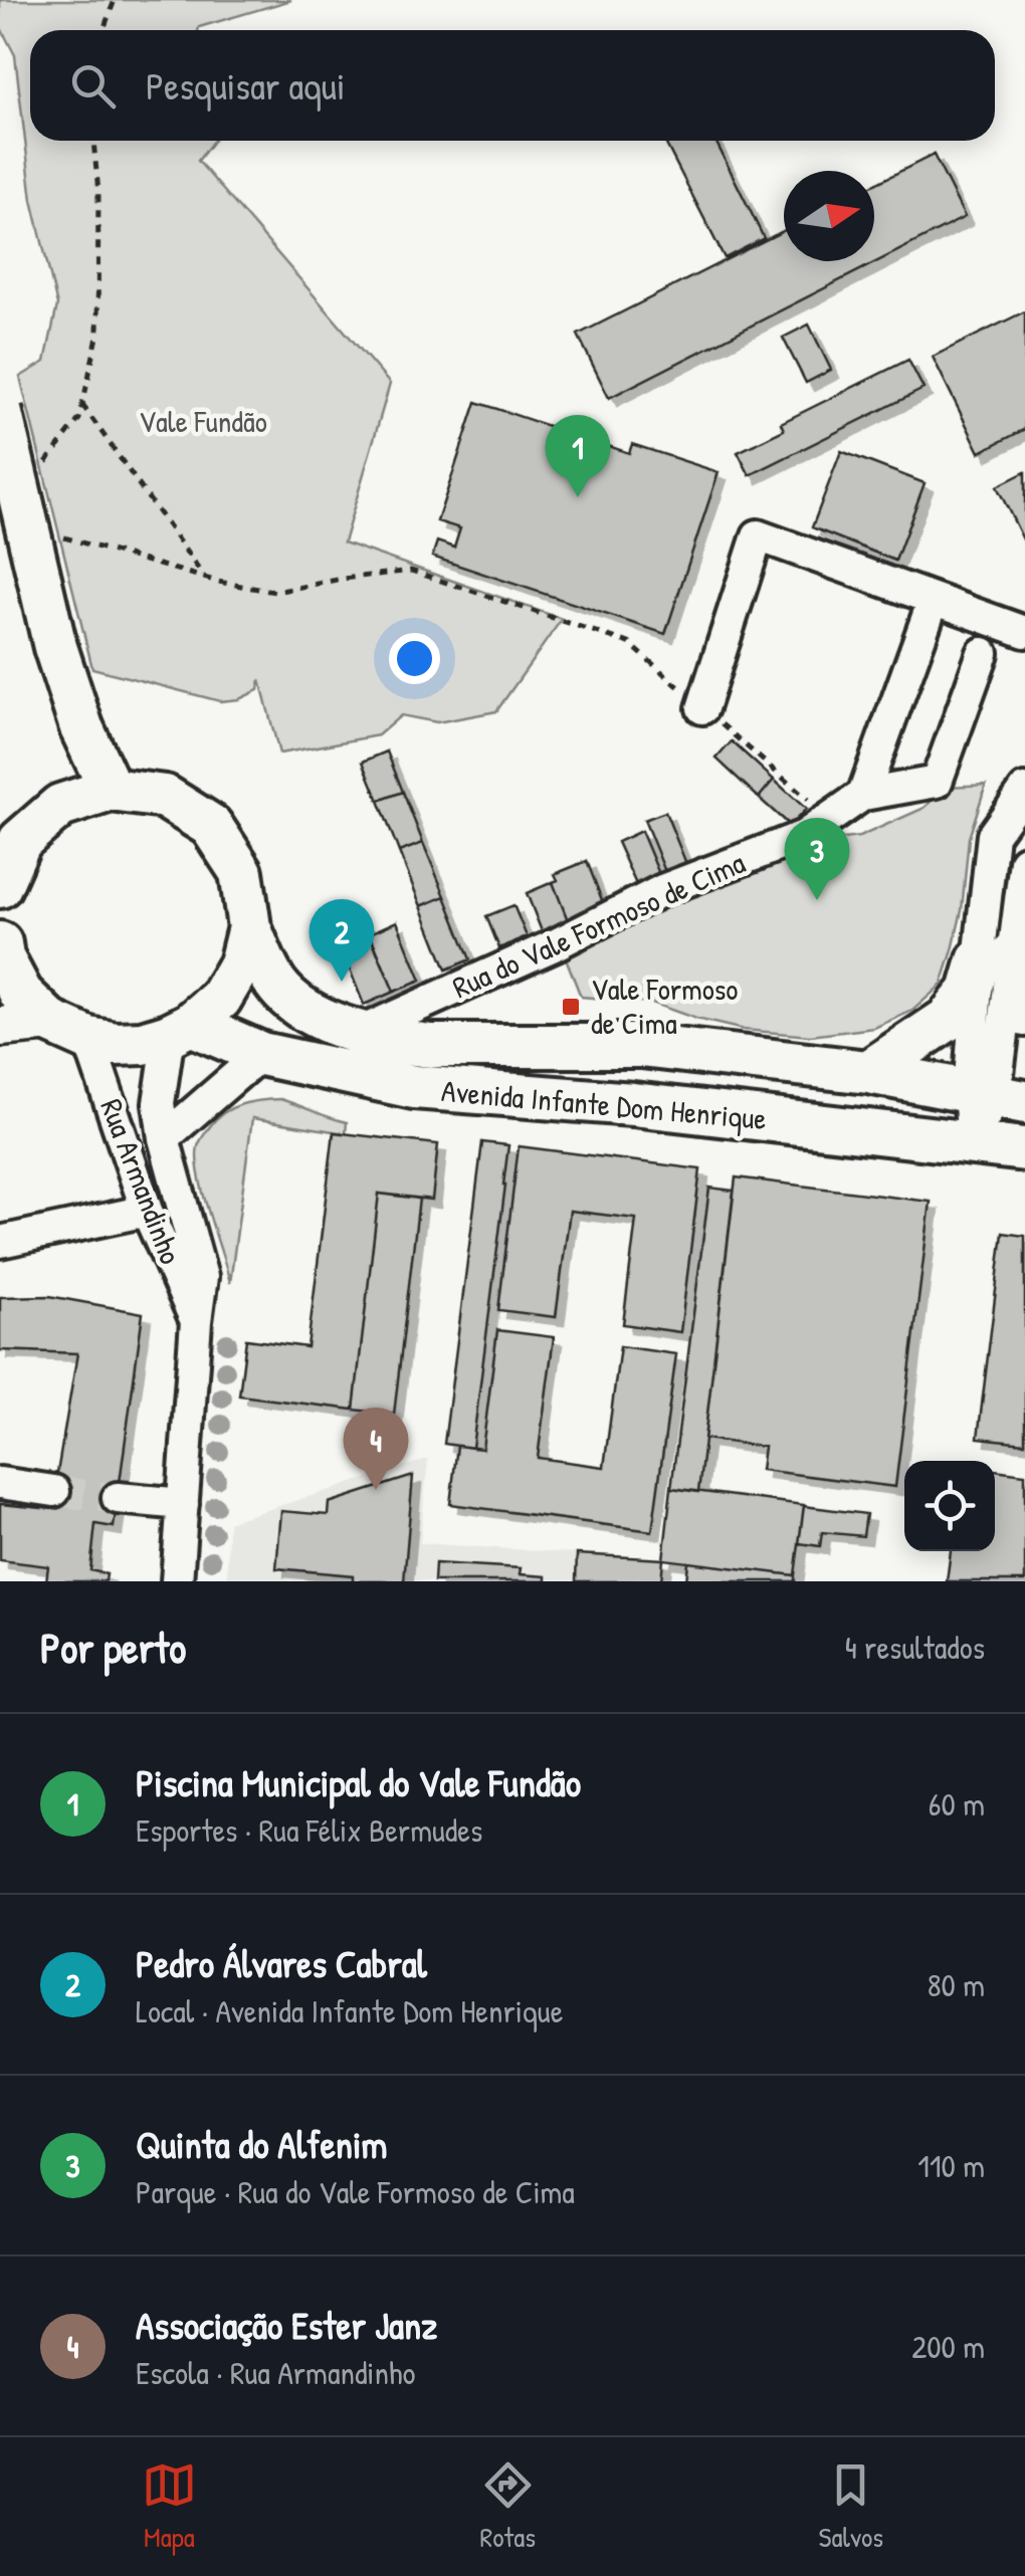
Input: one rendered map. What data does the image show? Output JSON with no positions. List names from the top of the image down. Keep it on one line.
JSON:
{"streets":{"highway":["Avenida Infante Dom Henrique"],"street":["Rua do Vale Formoso de Cima","Rua Armandinho"]},"crossings":[["Rua do Vale Formoso de Cima","Avenida Infante Dom Henrique"],["Avenida Infante Dom Henrique","Rua Armandinho"]],"parks":["Vale Fundão"],"places":{"transit":["Vale Formoso de Cima"]},"north":"right","page":{"search":"Pesquisar aqui","pins":["1","3","2","4"],"heading":["Por perto","4 resultados"],"list":[{"mark":"1","name":"Piscina Municipal do Vale Fundão","note":"Esportes · Rua Félix Bermudes","value":"60 m"},{"mark":"2","name":"Pedro Álvares Cabral","note":"Local · Avenida Infante Dom Henrique","value":"80 m"},{"mark":"3","name":"Quinta do Alfenim","note":"Parque · Rua do Vale Formoso de Cima","value":"110 m"},{"mark":"4","name":"Associação Ester Janz","note":"Escola · Rua Armandinho","value":"200 m"}],"nav":["Mapa","Rotas","Salvos"]}}
